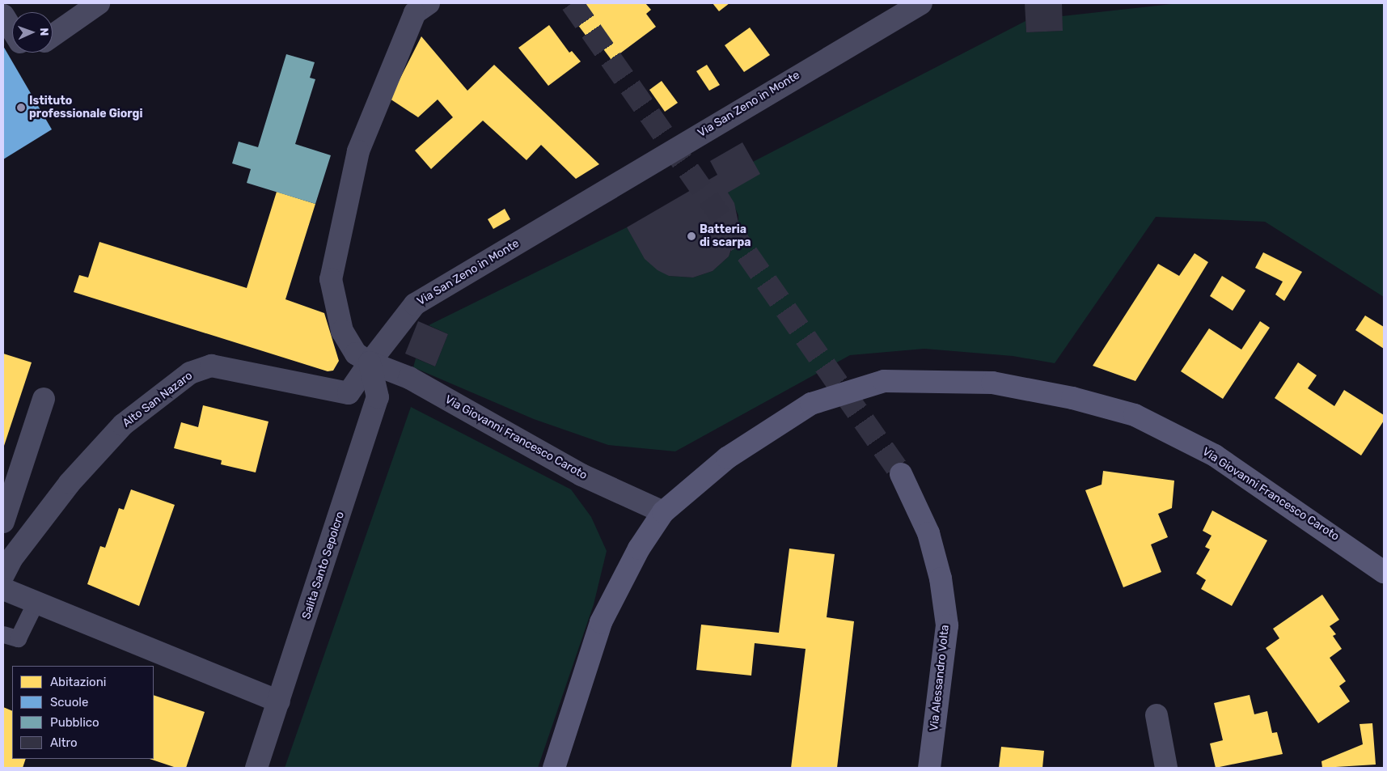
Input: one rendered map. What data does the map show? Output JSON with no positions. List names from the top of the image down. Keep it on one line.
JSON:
{"streets":{"street":["Via San Zeno in Monte","Alto San Nazaro","Via Giovanni Francesco Caroto","Salita Santo Sepolcro","Via Alessandro Volta"]},"crossings":[["Via San Zeno in Monte","Alto San Nazaro"],["Via San Zeno in Monte","Via Giovanni Francesco Caroto"],["Via San Zeno in Monte","Salita Santo Sepolcro"],["Alto San Nazaro","Via Giovanni Francesco Caroto"],["Alto San Nazaro","Salita Santo Sepolcro"],["Via Giovanni Francesco Caroto","Salita Santo Sepolcro"]],"places":["Istituto professionale Giorgi","Batteria di scarpa"],"legend":["Abitazioni","Scuole","Pubblico","Altro"],"north":"right"}
